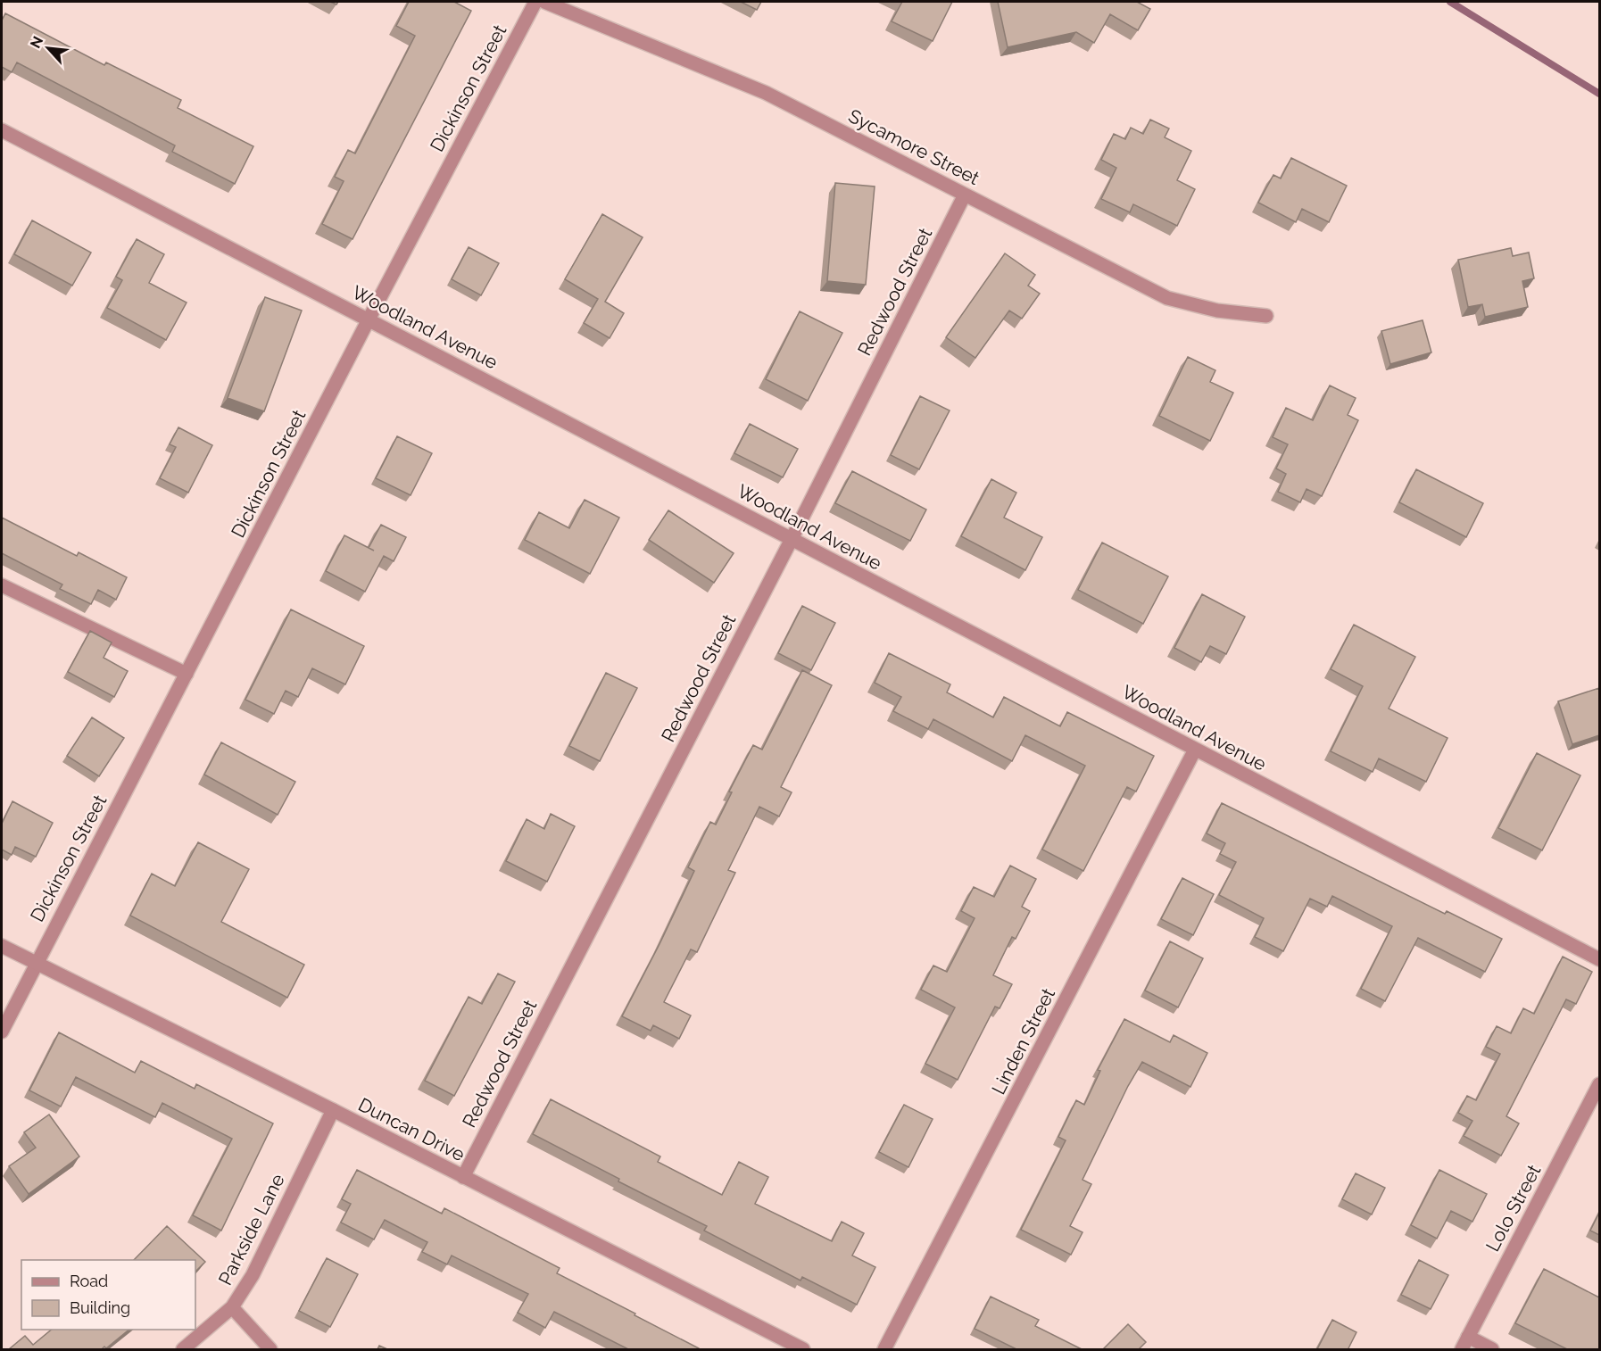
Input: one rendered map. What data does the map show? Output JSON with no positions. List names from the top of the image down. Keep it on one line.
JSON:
{"streets":{"street":["Dickinson Street","Sycamore Street","Redwood Street","Woodland Avenue","Linden Street","Duncan Drive","Lolo Street","Parkside Lane"]},"crossings":[["Dickinson Street","Woodland Avenue"],["Dickinson Street","Duncan Drive"],["Sycamore Street","Redwood Street"],["Redwood Street","Woodland Avenue"],["Redwood Street","Duncan Drive"],["Woodland Avenue","Linden Street"],["Duncan Drive","Parkside Lane"]],"legend":["Road","Building"],"north":"top left"}
